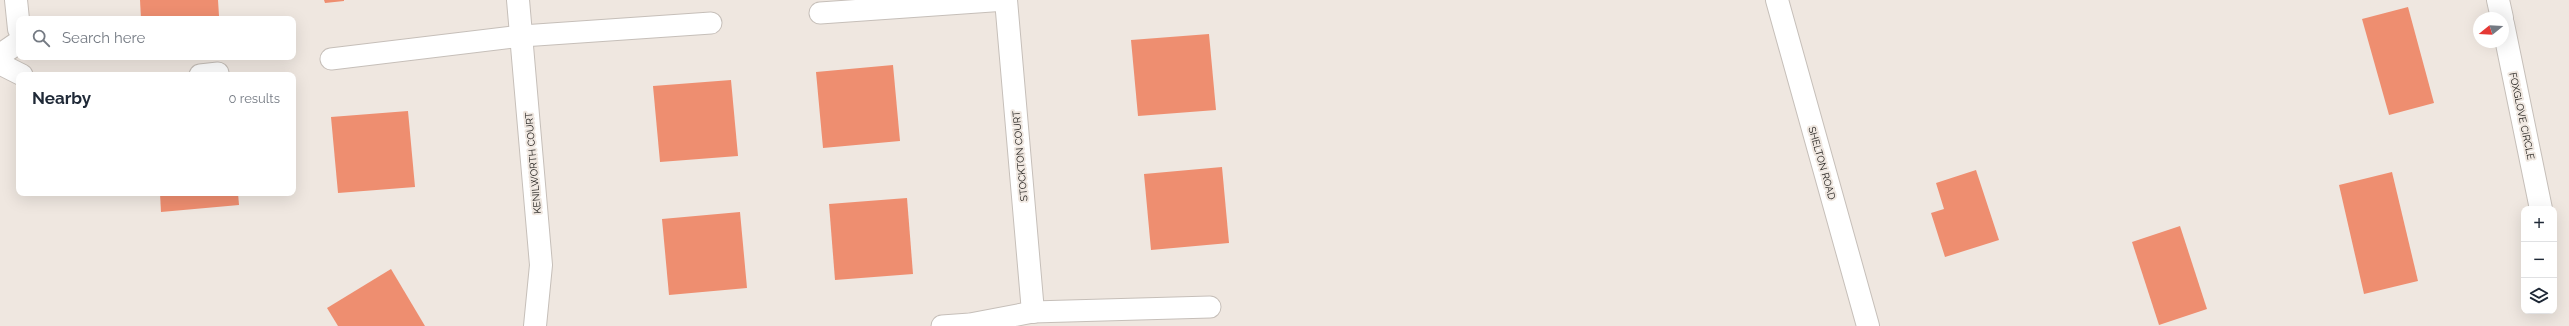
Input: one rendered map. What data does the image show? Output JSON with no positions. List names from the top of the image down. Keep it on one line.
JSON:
{"streets":{"street":["FOXGLOVE CIRCLE","STOCKTON COURT","KENILWORTH COURT","SHELTON ROAD"]},"north":"left","page":{"search":"Search here","heading":["Nearby","0 results"],"map_buttons":["+","−"]}}
